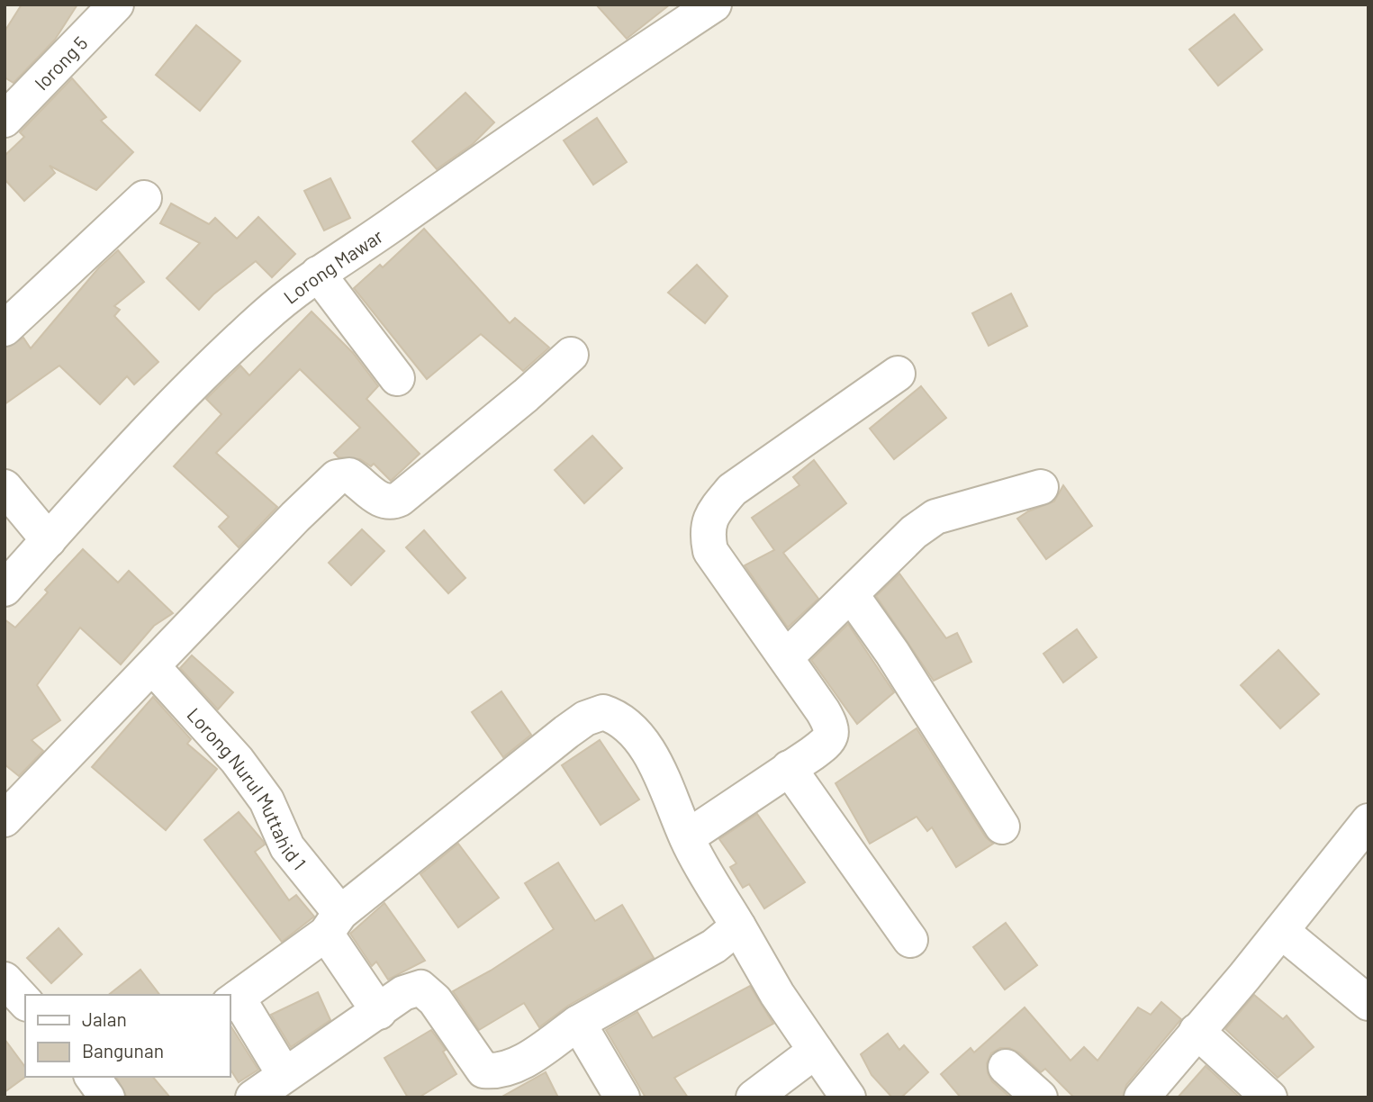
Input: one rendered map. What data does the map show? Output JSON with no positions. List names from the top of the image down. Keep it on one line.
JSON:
{"streets":{"street":["lorong 5","Lorong Mawar","Lorong Nurul Muttahid 1"]},"legend":["Jalan","Bangunan"]}
